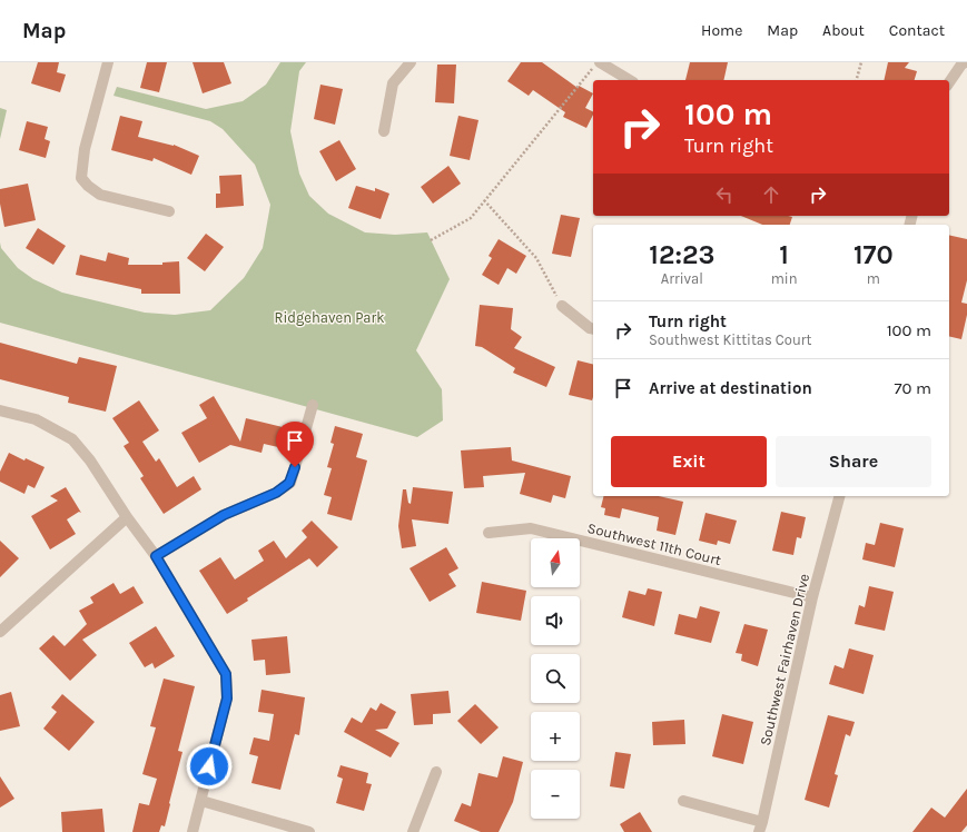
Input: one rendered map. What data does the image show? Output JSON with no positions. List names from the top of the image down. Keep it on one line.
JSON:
{"streets":{"street":["Southwest 11th Court","Southwest Fairhaven Drive"]},"crossings":[["Southwest 11th Court","Southwest Fairhaven Drive"]],"parks":["Ridgehaven Park"],"north":"top","page":{"header":"Map","nav":["Home","Map","About","Contact"],"turn":["100 m","Turn right"],"eta":["12:23","Arrival","1","min","170","m"],"list":[{"name":"Turn right","note":"Southwest Kittitas Court","value":"100 m"},{"name":"Arrive at destination","value":"70 m"}],"buttons":["Exit","Share"],"map_buttons":["+","−"]}}
